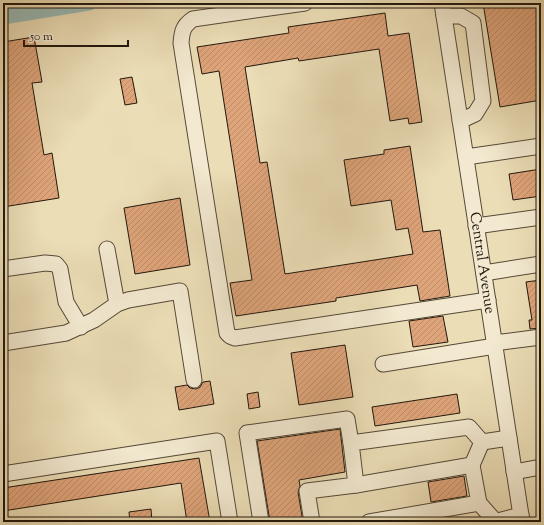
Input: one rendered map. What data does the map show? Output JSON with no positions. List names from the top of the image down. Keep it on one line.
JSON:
{"streets":{"street":["Central Avenue"]},"scale_bar":"50 m"}
